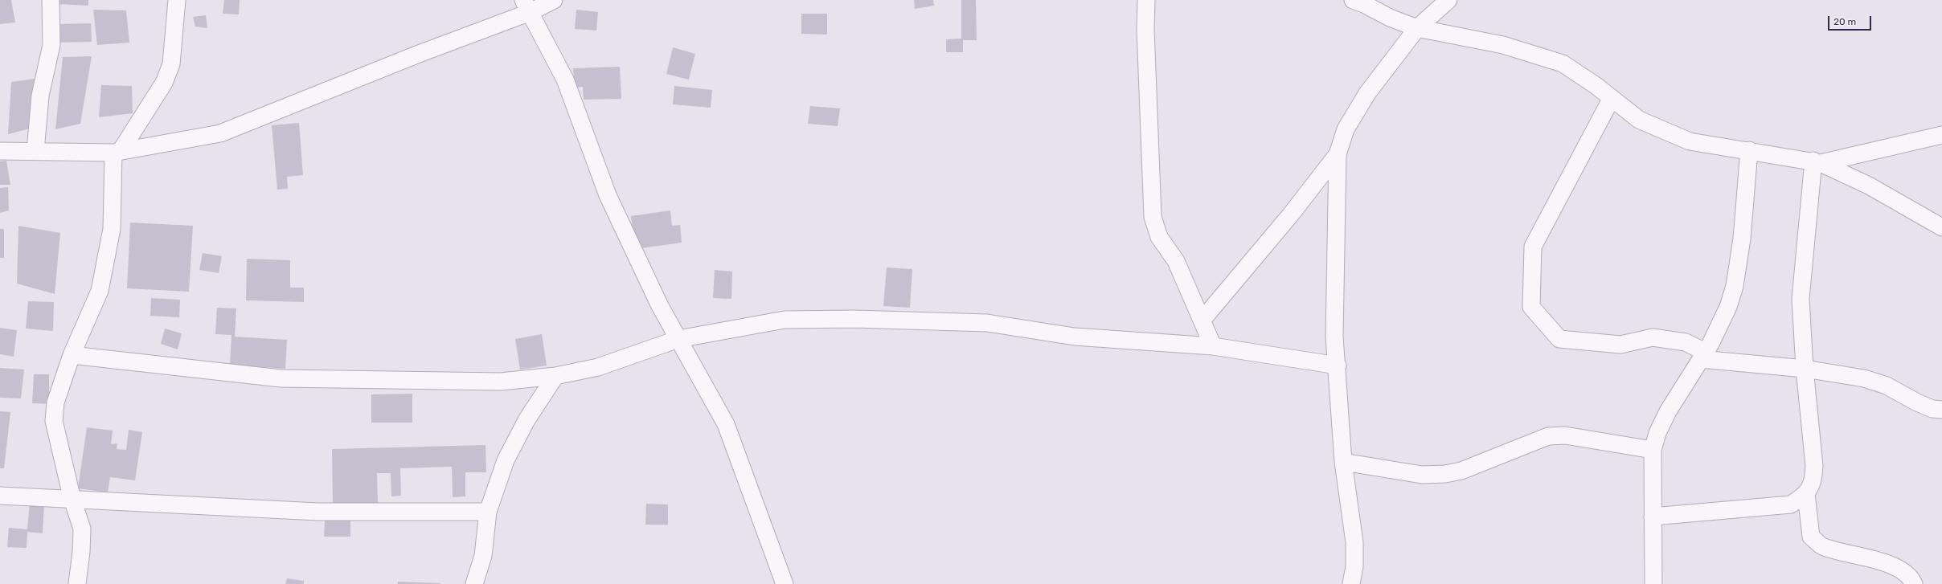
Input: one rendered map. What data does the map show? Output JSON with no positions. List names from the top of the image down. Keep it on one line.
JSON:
{"scale_bar":"20 m"}
